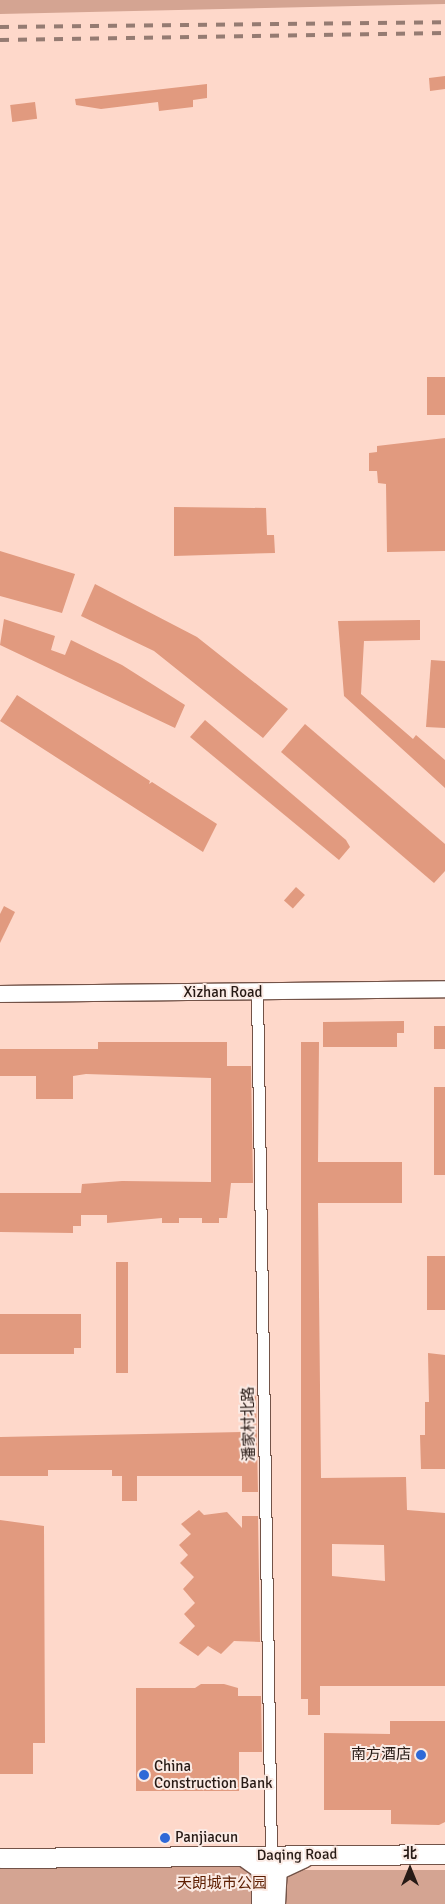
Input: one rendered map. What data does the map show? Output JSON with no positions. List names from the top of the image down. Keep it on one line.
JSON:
{"streets":{"main road":["Daqing Road"],"street":["Xizhan Road","潘家村北路"]},"crossings":[["Xizhan Road","潘家村北路"],["潘家村北路","Daqing Road"]],"parks":["天朗城市公园"],"places":["南方酒店","China Construction Bank","Panjiacun"],"north":"top"}
